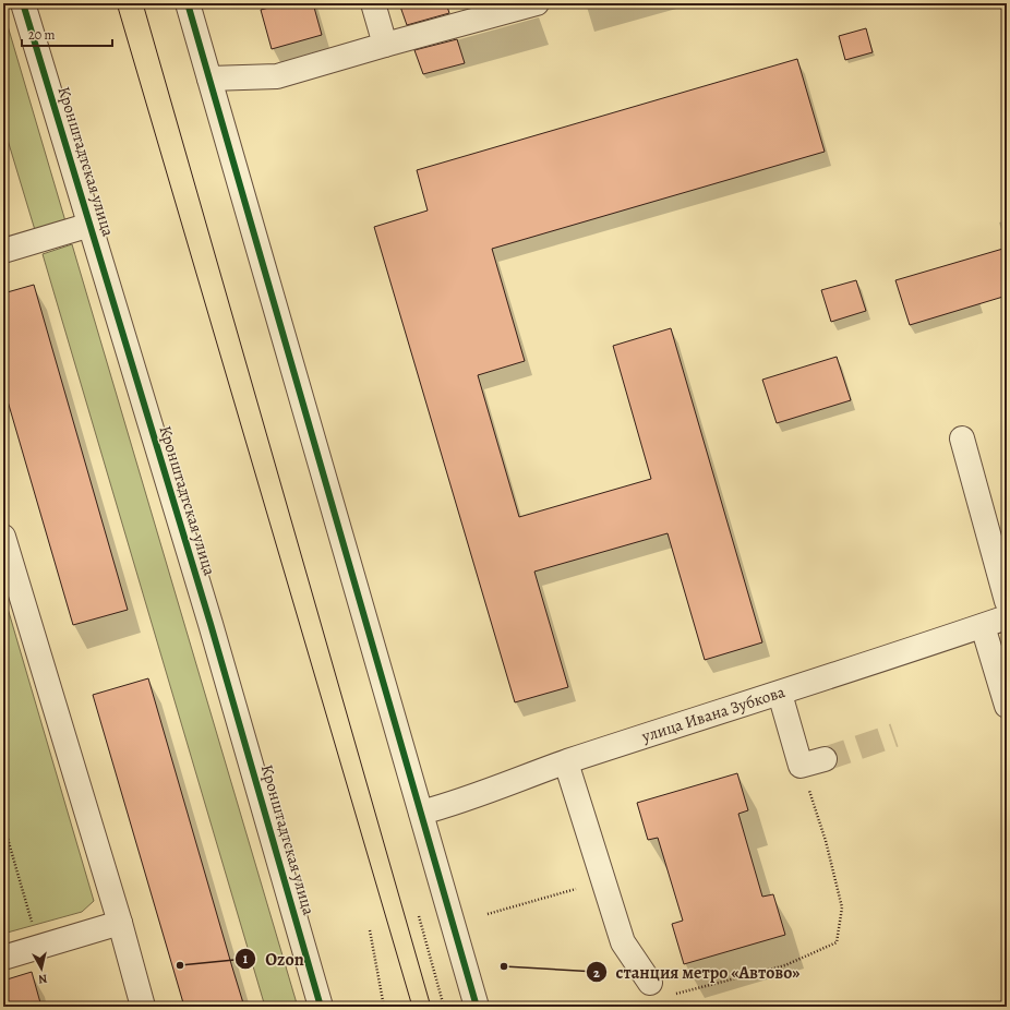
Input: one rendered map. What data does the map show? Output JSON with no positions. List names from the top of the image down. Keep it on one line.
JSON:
{"streets":{"street":["Кронштадтская улица","улица Ивана Зубкова"]},"places":["Ozon","станция метро «Автово»"],"scale_bar":"20 m","north":"bottom"}
